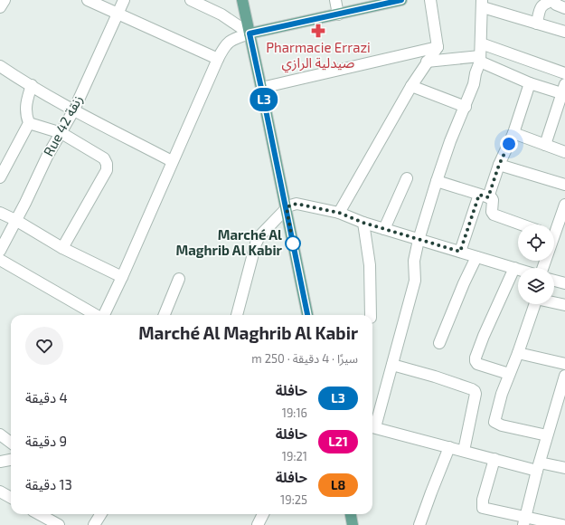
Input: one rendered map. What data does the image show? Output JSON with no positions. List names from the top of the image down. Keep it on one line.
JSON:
{"streets":{"street":["Rue 42 زنقة"]},"places":{"pharmacy":["Pharmacie Errazi صيدلية الرازي"],"other":["Marché Al Maghrib Al Kabir"]},"lines":["bus line L3"],"page":{"on_map":"L3","heading":["Marché Al Maghrib Al Kabir","سيرًا · 4 دقيقة · 250 m"],"list":[{"mark":"L3","name":"حافلة","note":"19:16","value":"4 دقيقة"},{"mark":"L21","name":"حافلة","note":"19:21","value":"9 دقيقة"},{"mark":"L8","name":"حافلة","note":"19:25","value":"13 دقيقة"}]}}
